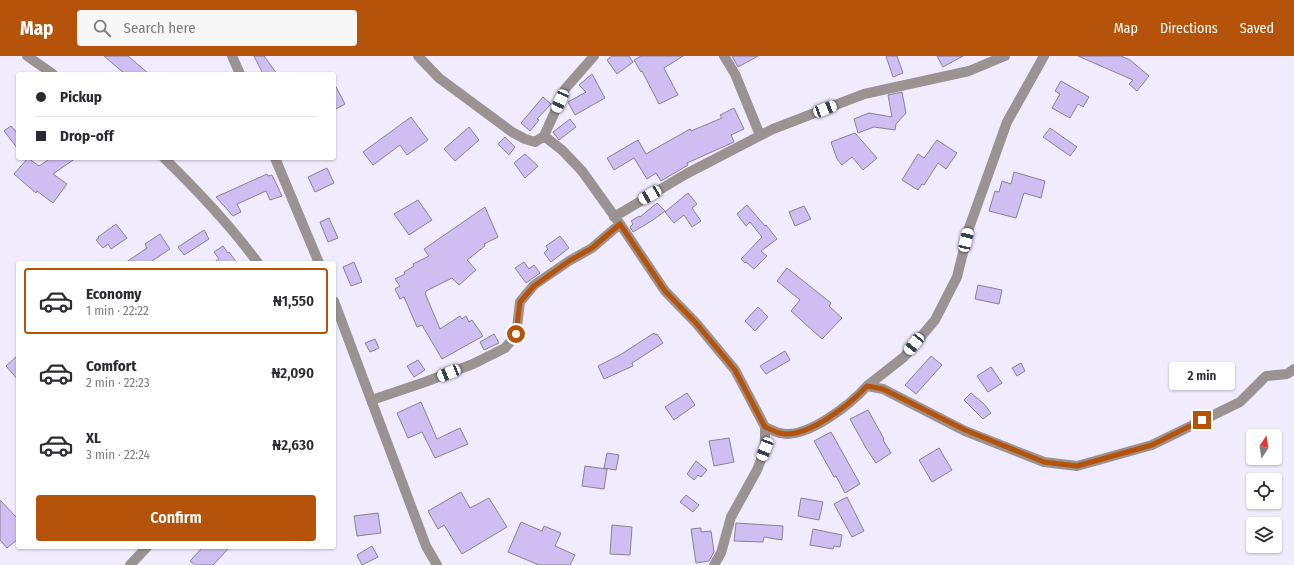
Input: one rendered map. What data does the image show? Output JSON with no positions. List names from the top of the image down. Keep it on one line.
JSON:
{"north":"top","page":{"header":"Map","search":"Search here","nav":["Map","Directions","Saved"],"banner":["Pickup","Drop-off"],"list":[{"name":"Economy","note":"1 min · 22:22","value":"₦1,550"},{"name":"Comfort","note":"2 min · 22:23","value":"₦2,090"},{"name":"XL","note":"3 min · 22:24","value":"₦2,630"}],"bubble":"2 min","buttons":"Confirm"}}
